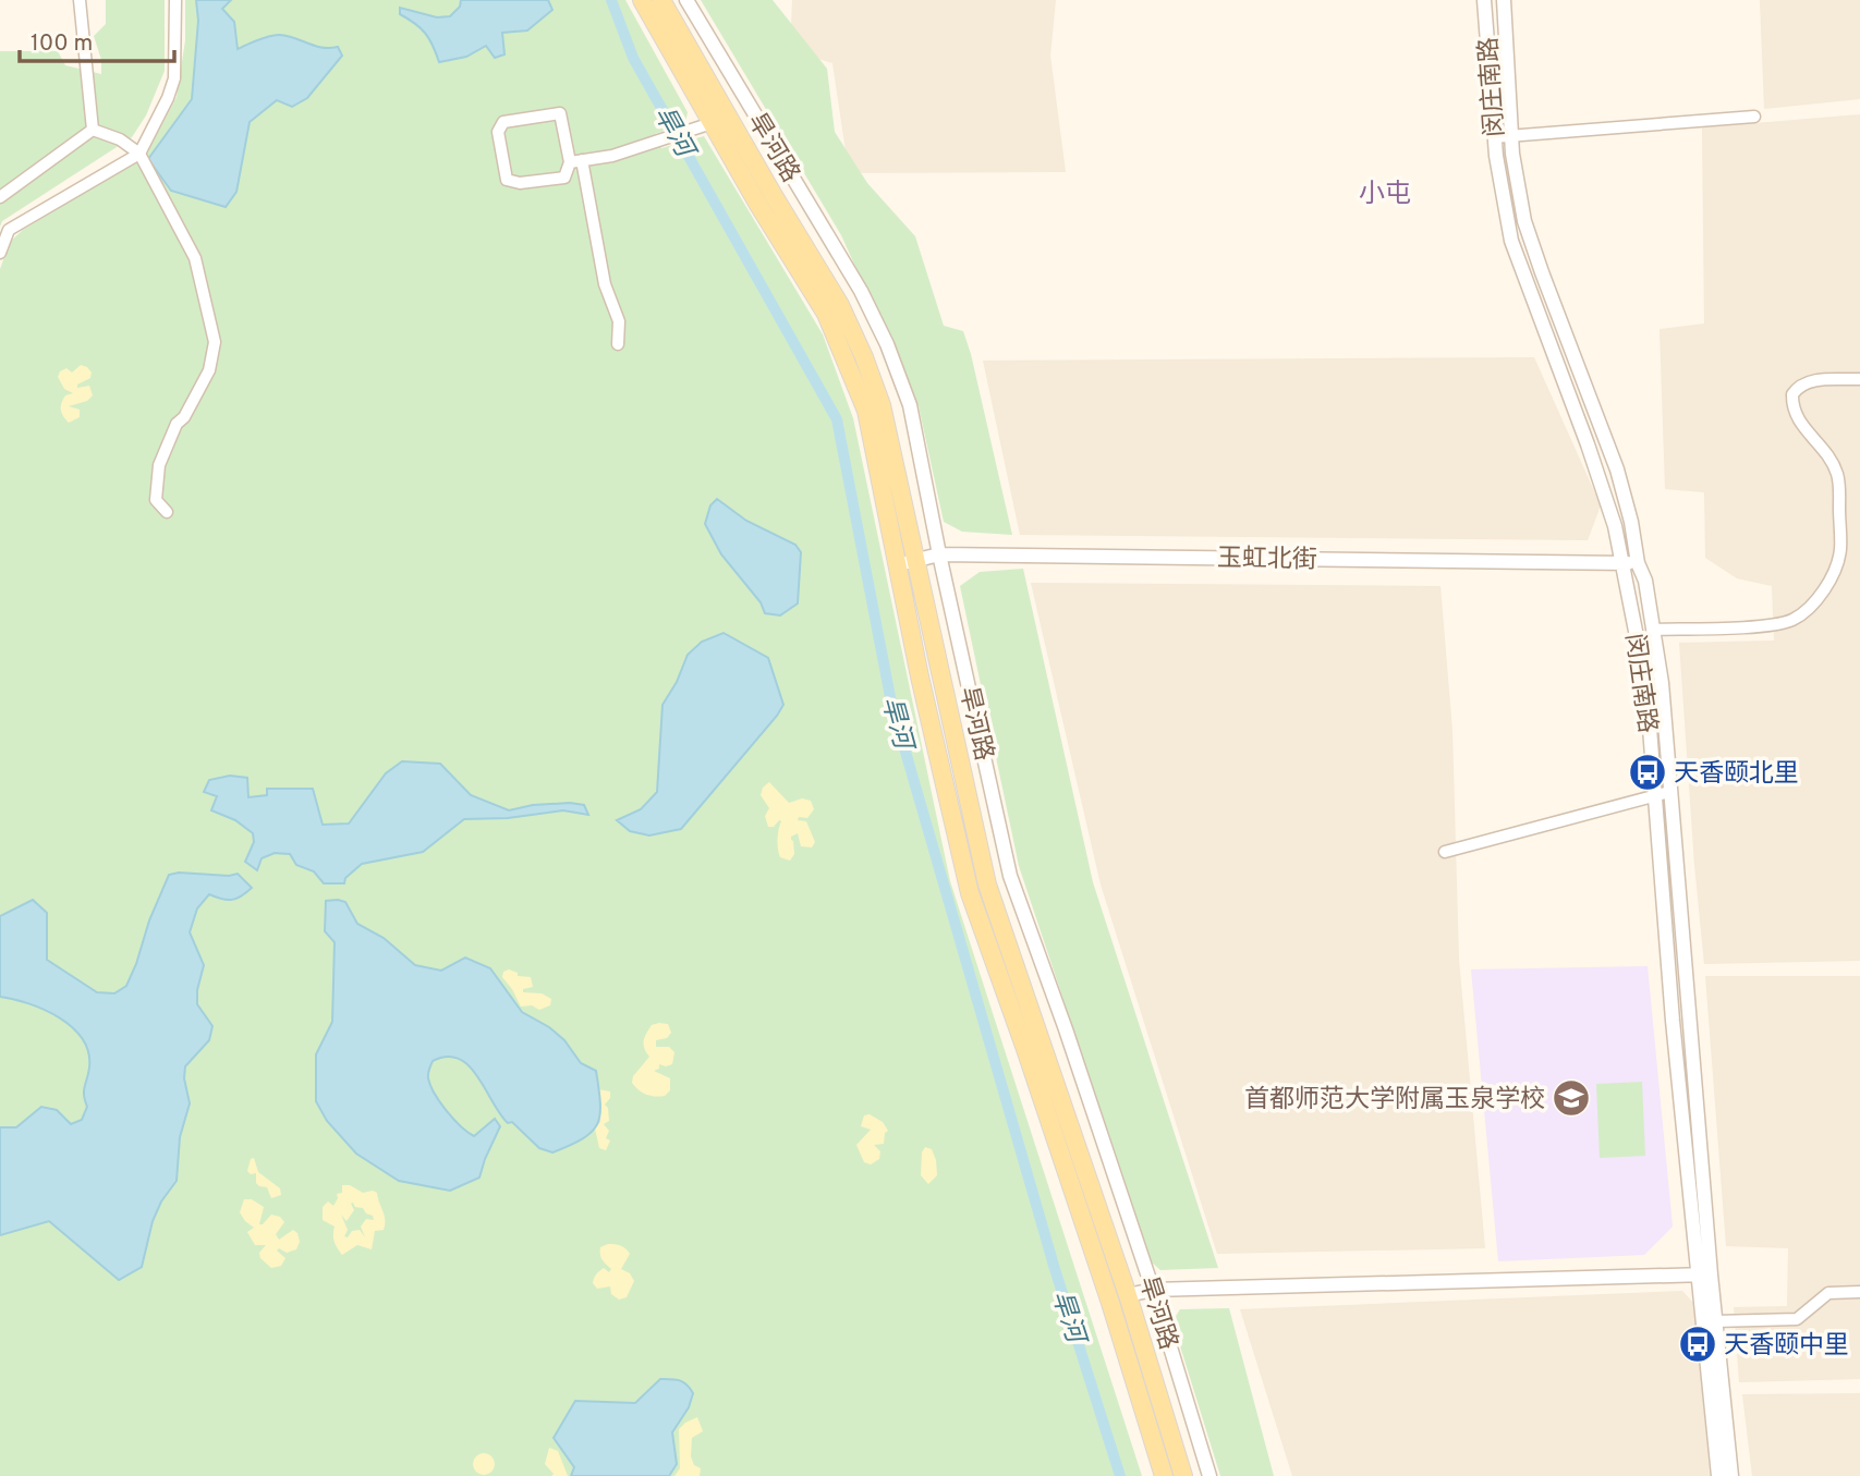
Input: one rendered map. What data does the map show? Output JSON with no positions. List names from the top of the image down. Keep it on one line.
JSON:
{"streets":{"main road":["旱河路"],"street":["闵庄南路","玉虹北街"]},"crossings":[["闵庄南路","玉虹北街"],["旱河路","玉虹北街"]],"districts":["小屯"],"water":["旱河"],"places":{"bus stop":["天香颐北里","天香颐中里"],"school or university":["首都师范大学附属玉泉学校"]},"scale_bar":"100 m"}
